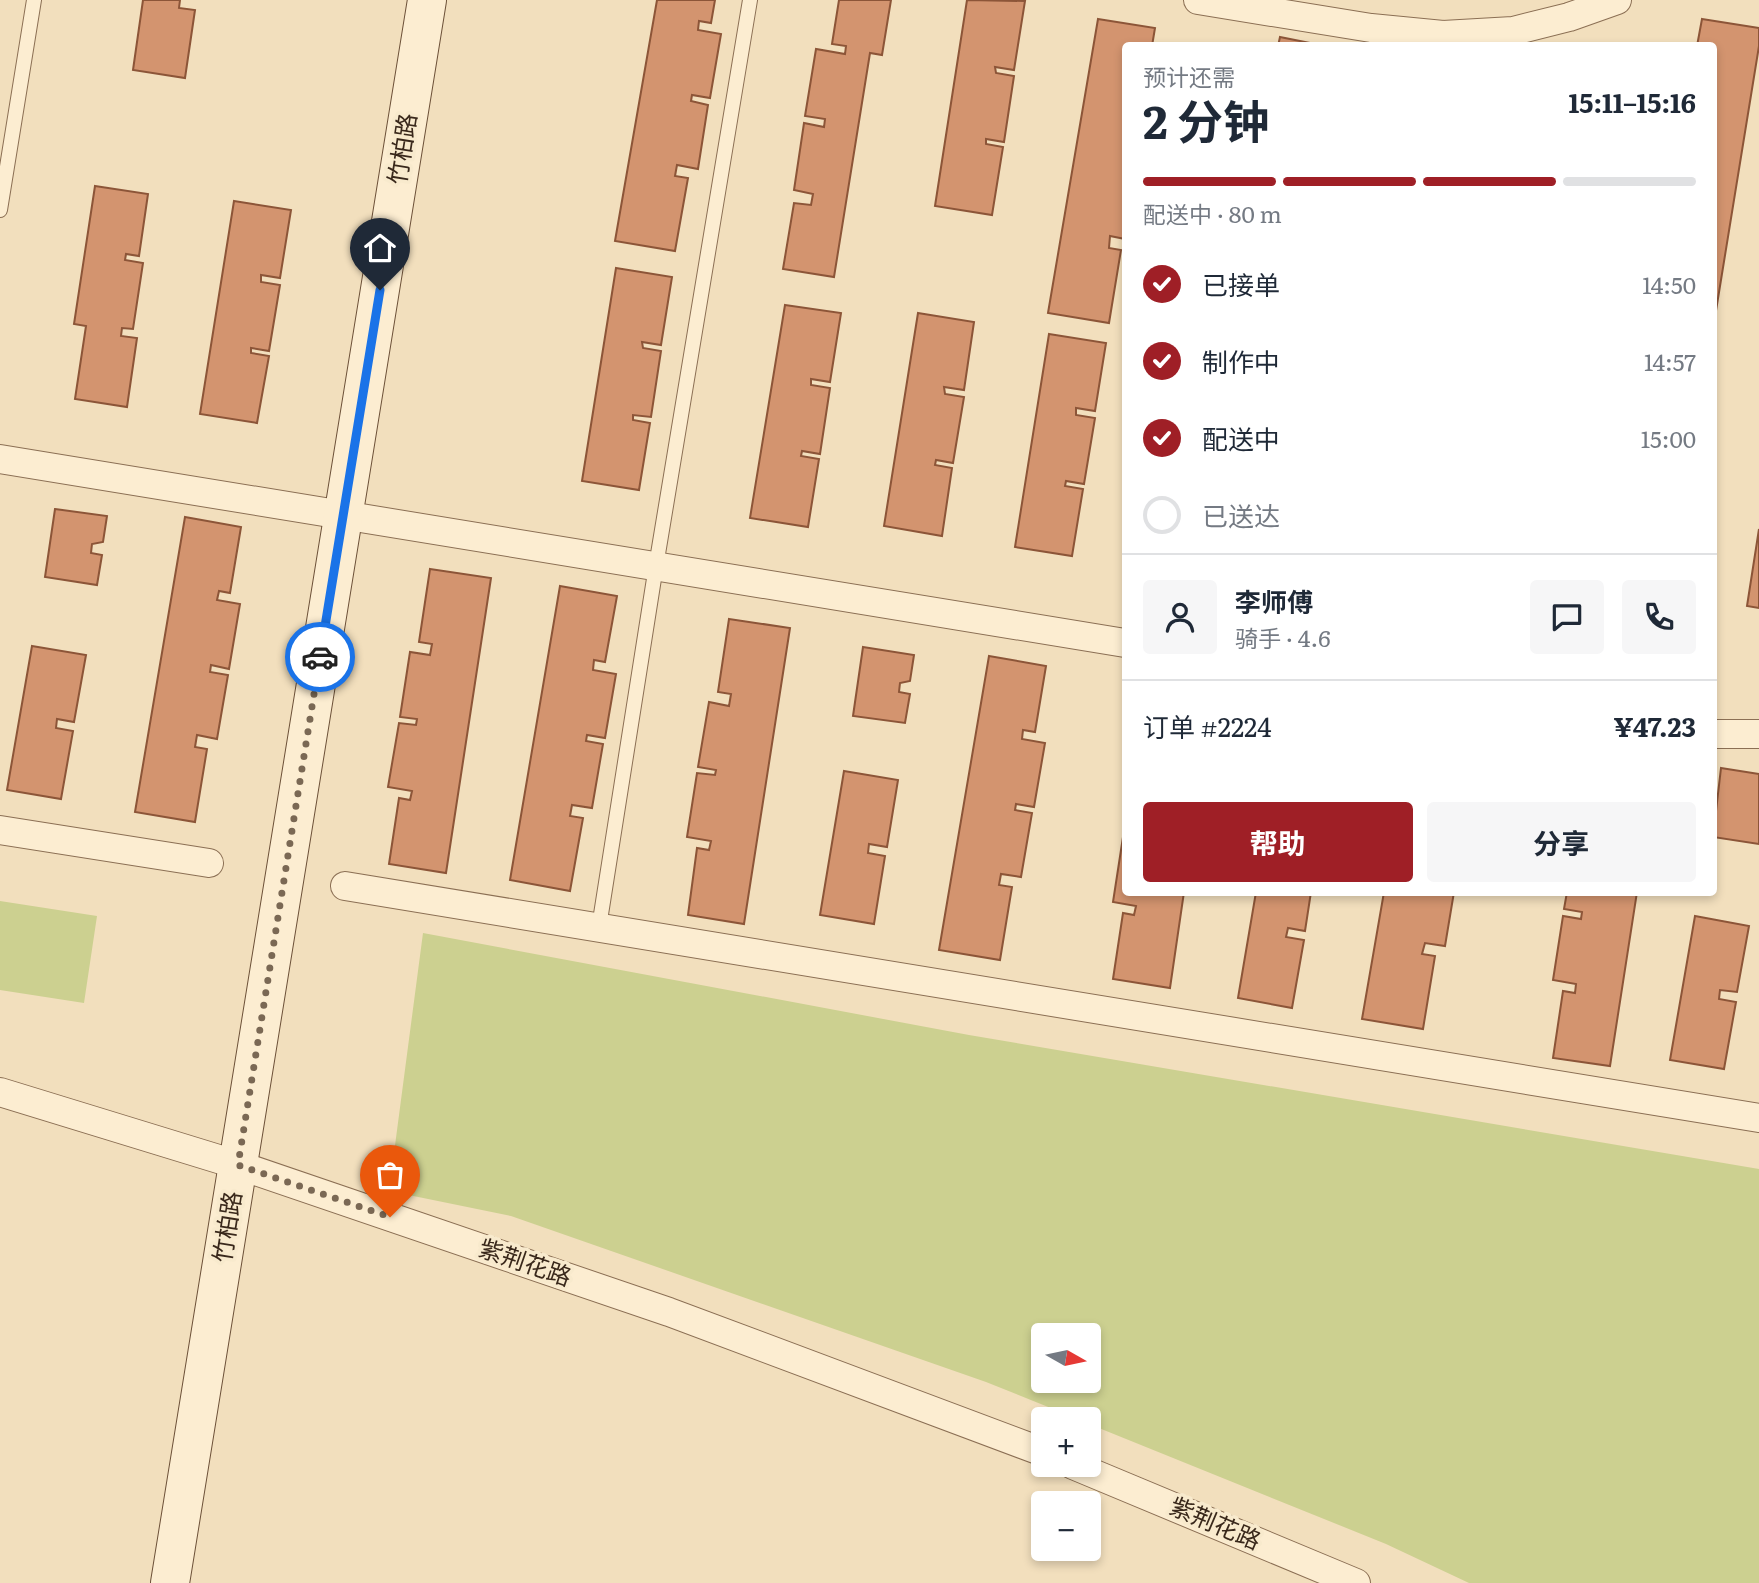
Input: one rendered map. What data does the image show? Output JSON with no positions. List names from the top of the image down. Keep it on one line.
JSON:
{"streets":{"street":["竹柏路","紫荆花路"]},"crossings":[["竹柏路","紫荆花路"]],"north":"right","page":{"heading":["2 分钟","预计还需","15:11–15:16"],"panel":["李师傅","骑手 · 4.6","订单 #2224","¥47.23"],"bar":"配送中 · 80 m","list":[["已接单","14:50"],["制作中","14:57"],["配送中","15:00"],"已送达"],"buttons":["帮助","分享"],"map_buttons":["+","−"]}}
